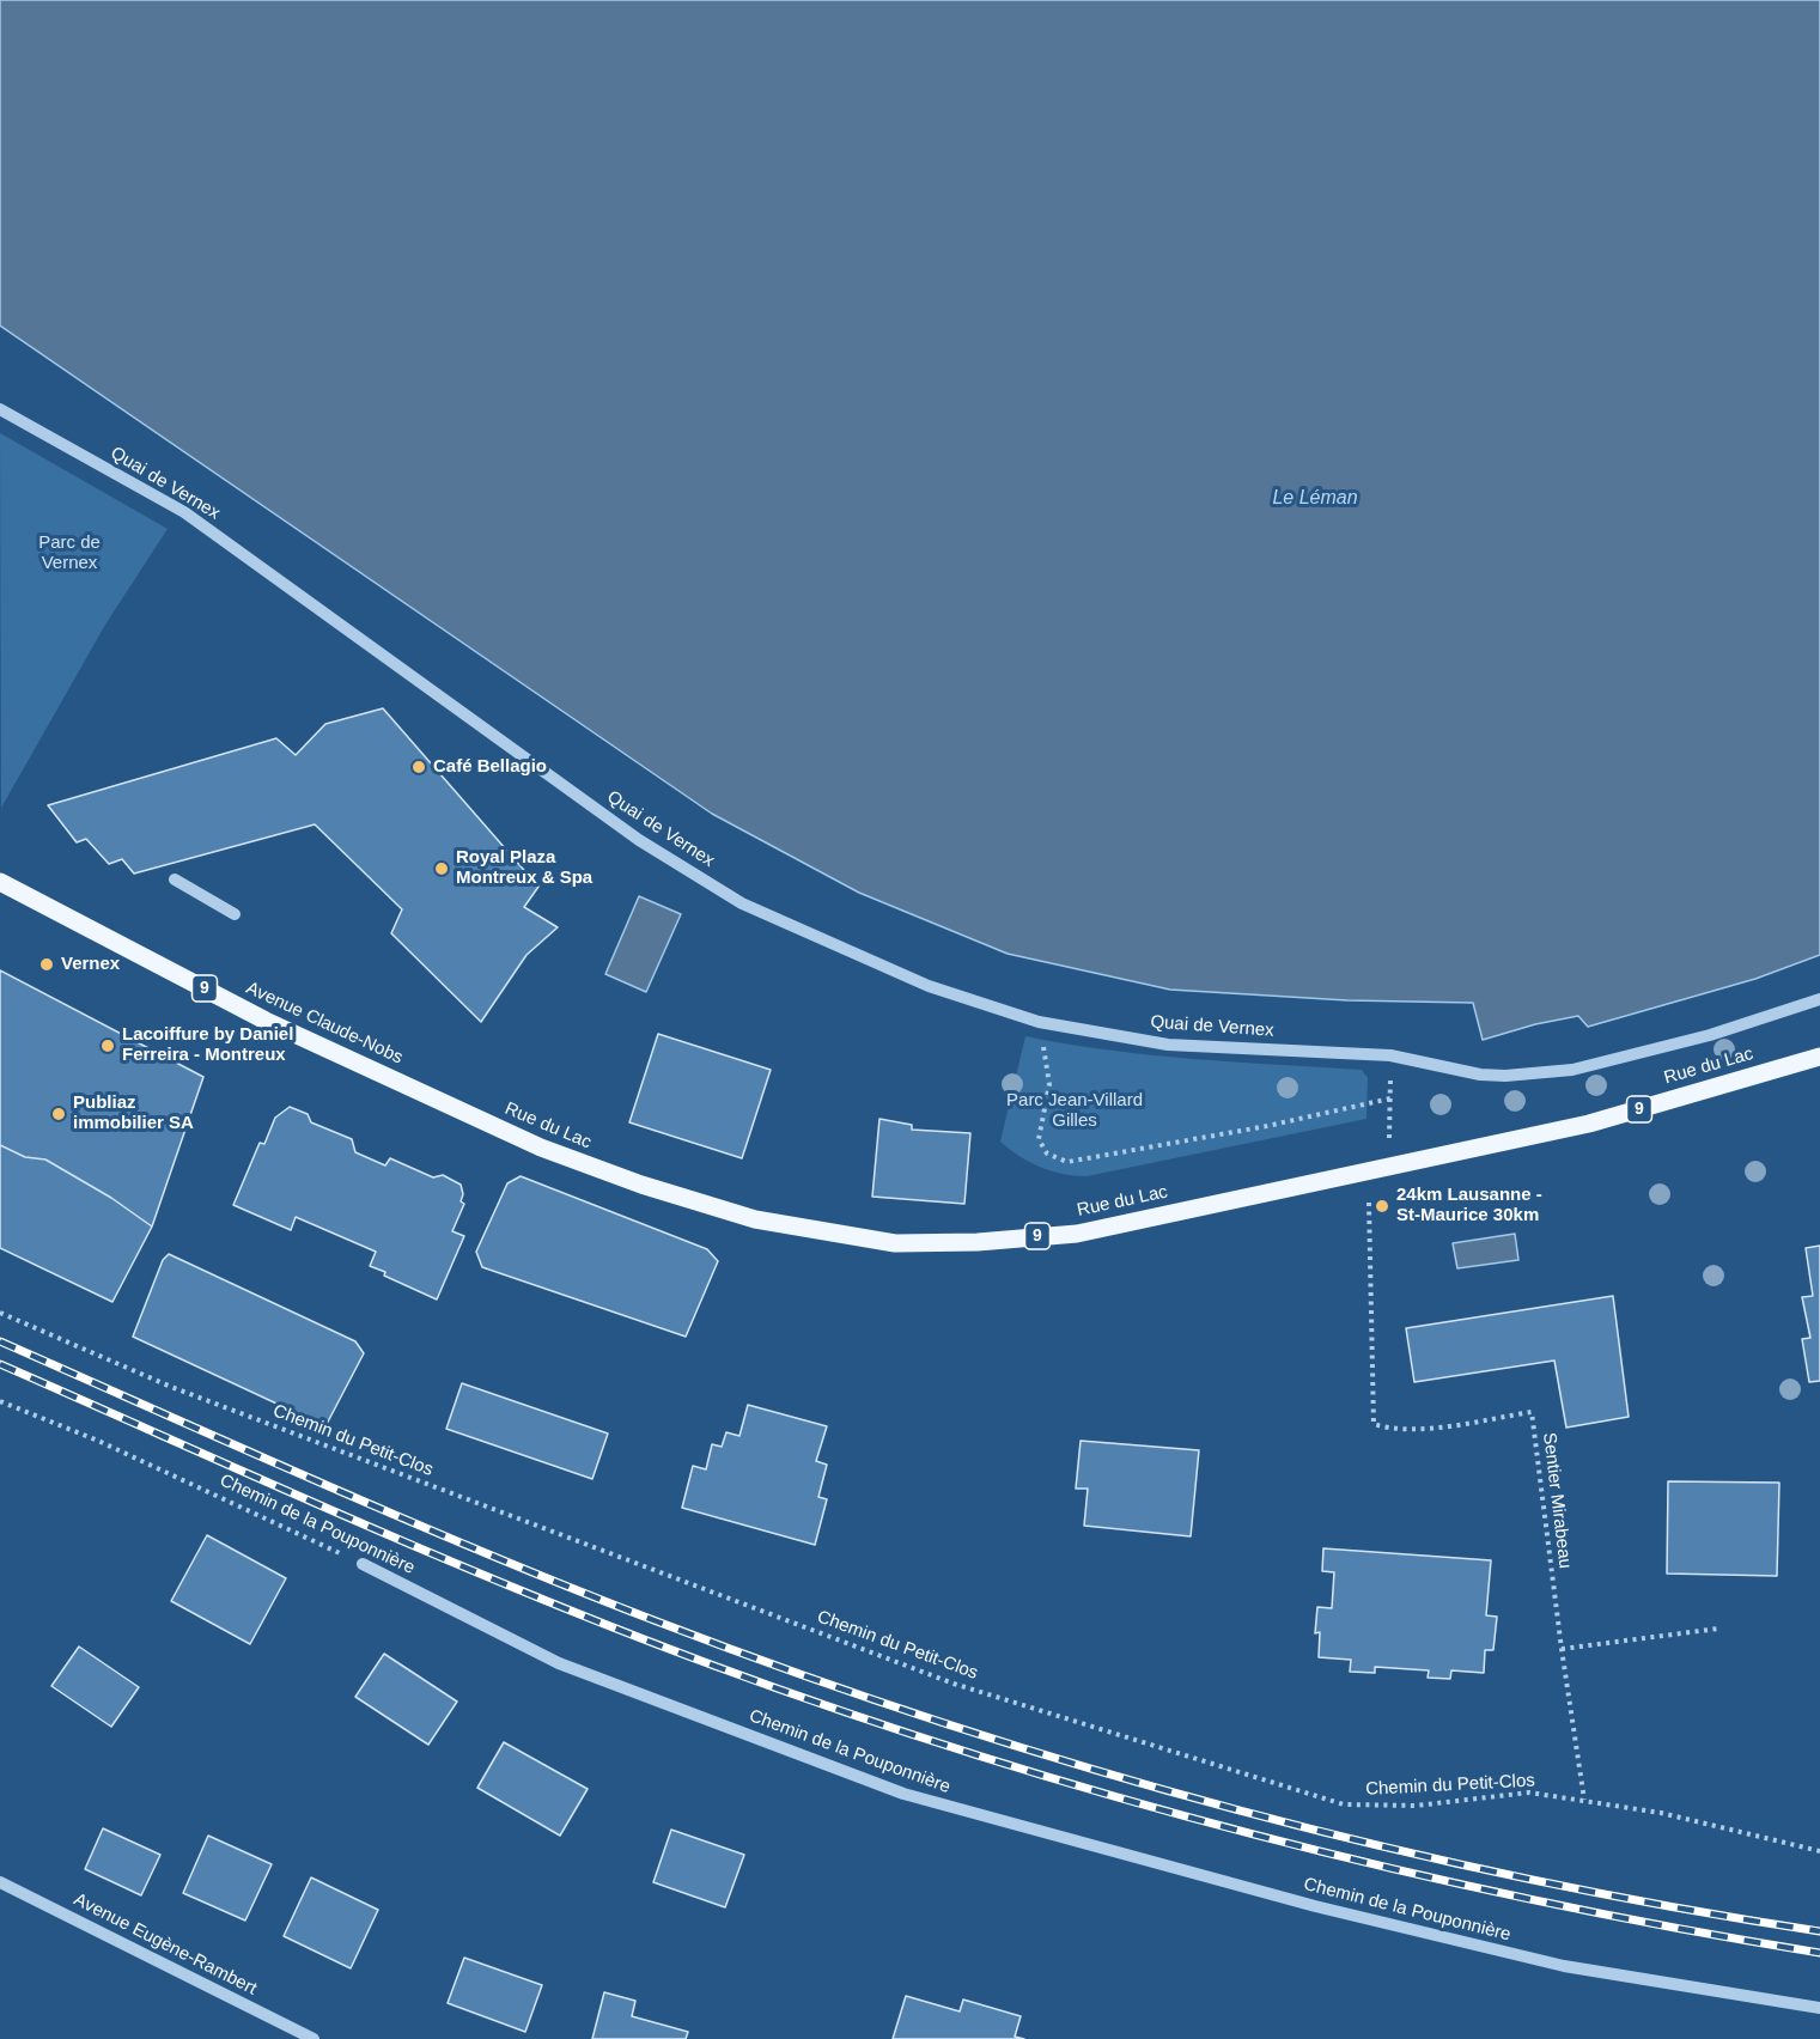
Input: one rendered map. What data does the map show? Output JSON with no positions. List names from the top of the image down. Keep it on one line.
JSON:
{"streets":{"main road":["9","Avenue Claude-Nobs","Rue du Lac"],"street":["Quai de Vernex","Chemin de la Pouponnière","Avenue Eugène-Rambert"],"path":["Chemin du Petit-Clos","Sentier Mirabeau"]},"crossings":[["Avenue Claude-Nobs","Rue du Lac"],["Chemin du Petit-Clos","Sentier Mirabeau"]],"water":["Le Léman"],"parks":["Parc de Vernex","Parc Jean-Villard Gilles"],"places":["Café Bellagio","Royal Plaza Montreux & Spa","Vernex","Lacoiffure by Daniel Ferreira - Montreux","Publiaz immobilier SA","24km Lausanne - St-Maurice 30km"]}
